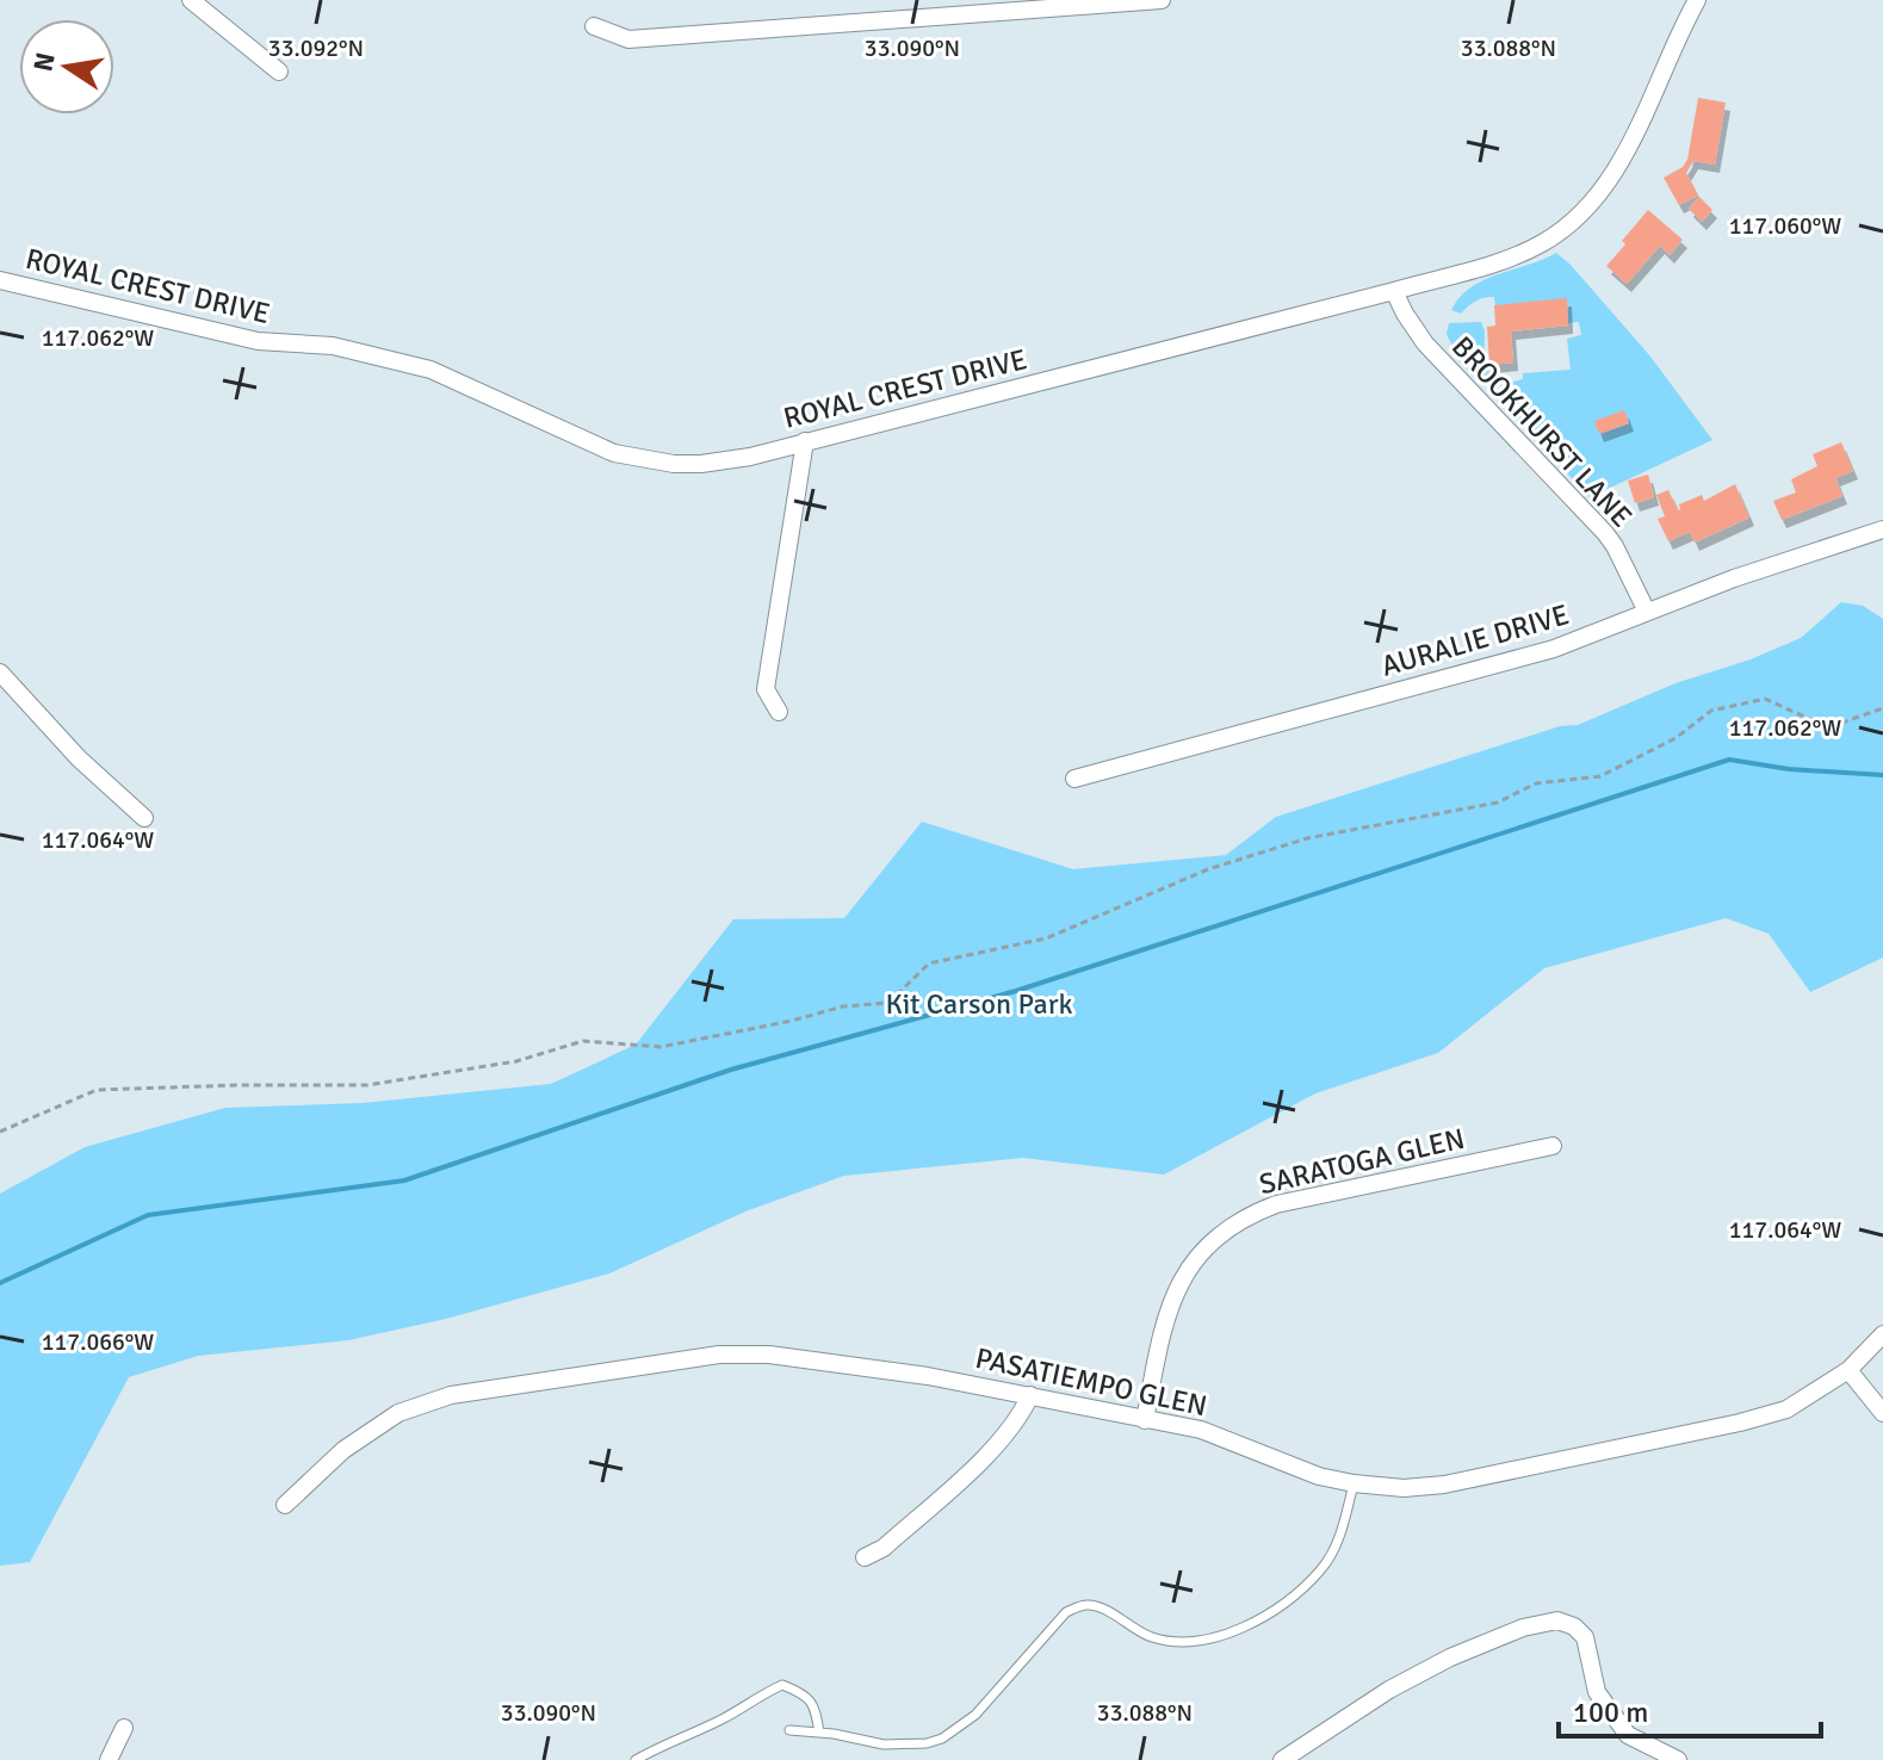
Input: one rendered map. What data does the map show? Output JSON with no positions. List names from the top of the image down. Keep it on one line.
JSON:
{"streets":{"street":["ROYAL CREST DRIVE","BROOKHURST LANE","AURALIE DRIVE","SARATOGA GLEN","PASATIEMPO GLEN"]},"crossings":[["ROYAL CREST DRIVE","BROOKHURST LANE"],["BROOKHURST LANE","AURALIE DRIVE"],["SARATOGA GLEN","PASATIEMPO GLEN"]],"parks":["Kit Carson Park"],"scale_bar":"100 m","north":"left","coordinates":["33.092°N","33.090°N","33.088°N","117.060°W","117.062°W","117.064°W","117.066°W"]}
